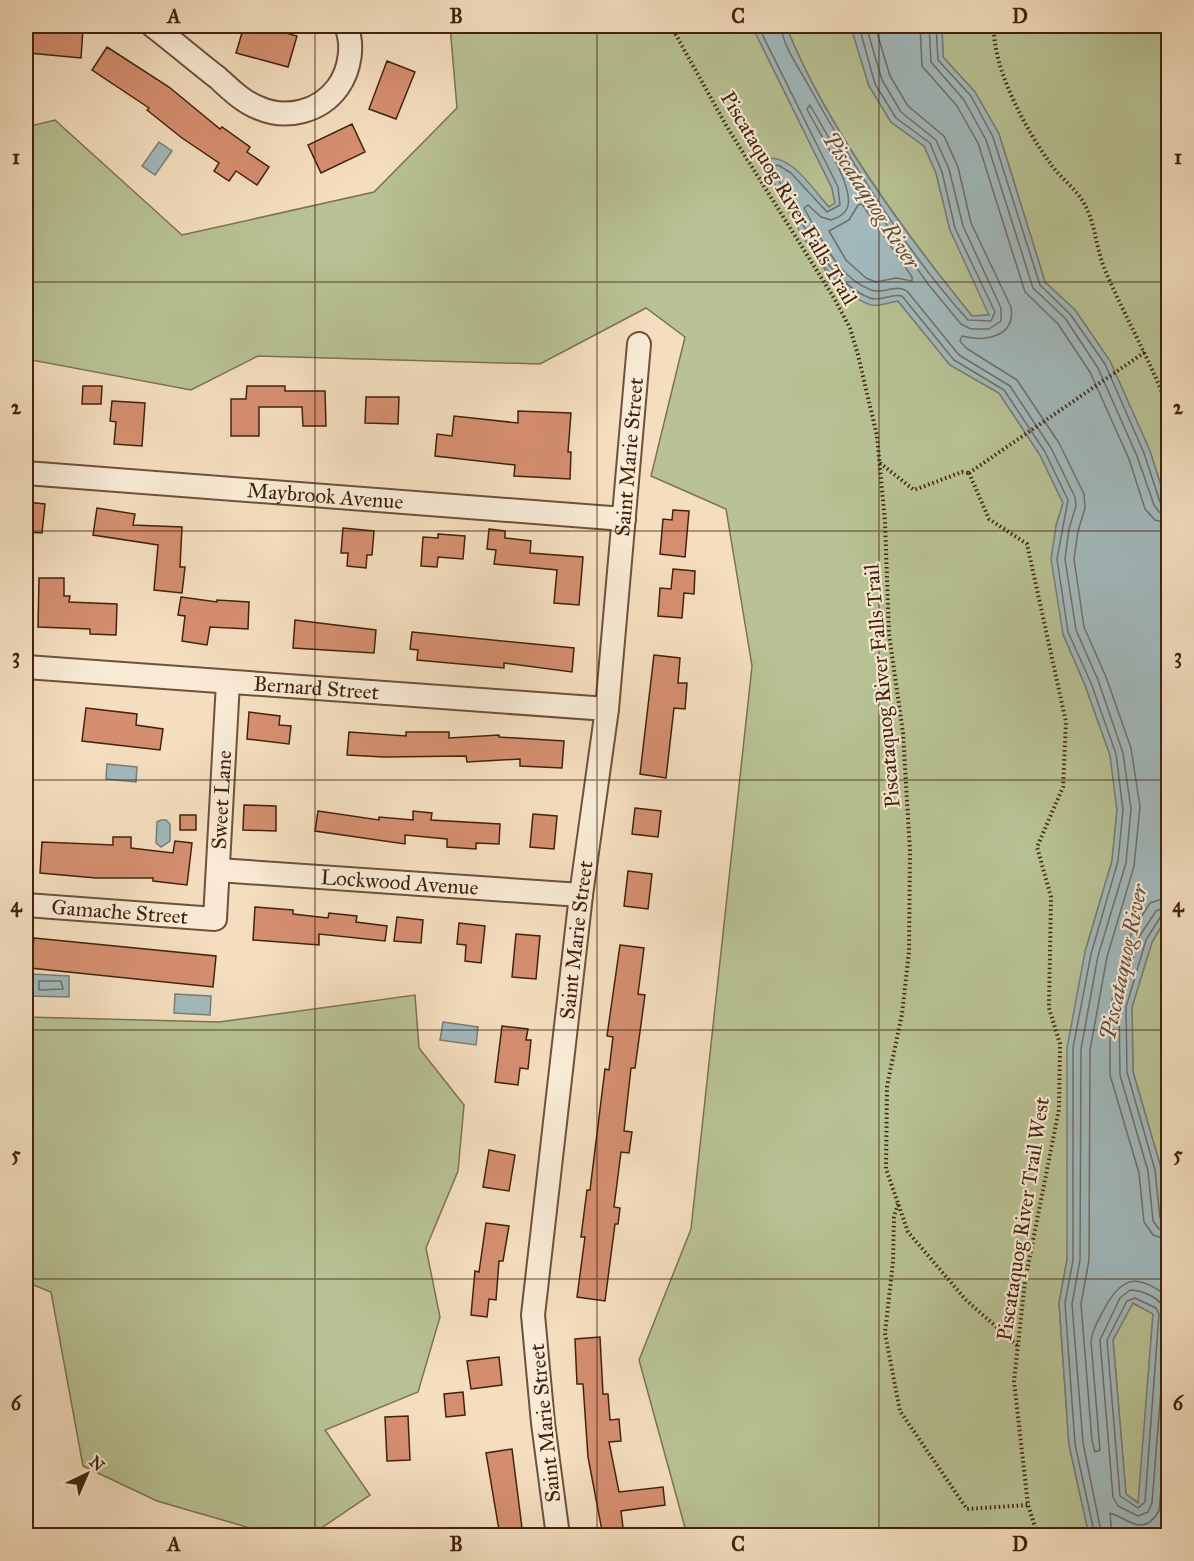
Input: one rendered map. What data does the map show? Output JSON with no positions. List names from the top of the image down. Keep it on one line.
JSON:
{"streets":{"street":["Saint Marie Street","Maybrook Avenue","Bernard Street","Sweet Lane","Lockwood Avenue","Gamache Street"],"path":["Piscataquog River Falls Trail","Piscataquog River Trail West"]},"crossings":[["Piscataquog River Falls Trail","Piscataquog River Trail West"],["Saint Marie Street","Maybrook Avenue"],["Saint Marie Street","Bernard Street"],["Saint Marie Street","Lockwood Avenue"],["Bernard Street","Sweet Lane"],["Sweet Lane","Lockwood Avenue"],["Sweet Lane","Gamache Street"]],"water":["Piscataquog River"],"north":"top right","grid":{"columns":["A","B","C","D"],"rows":["1","2","3","4","5","6"]}}
